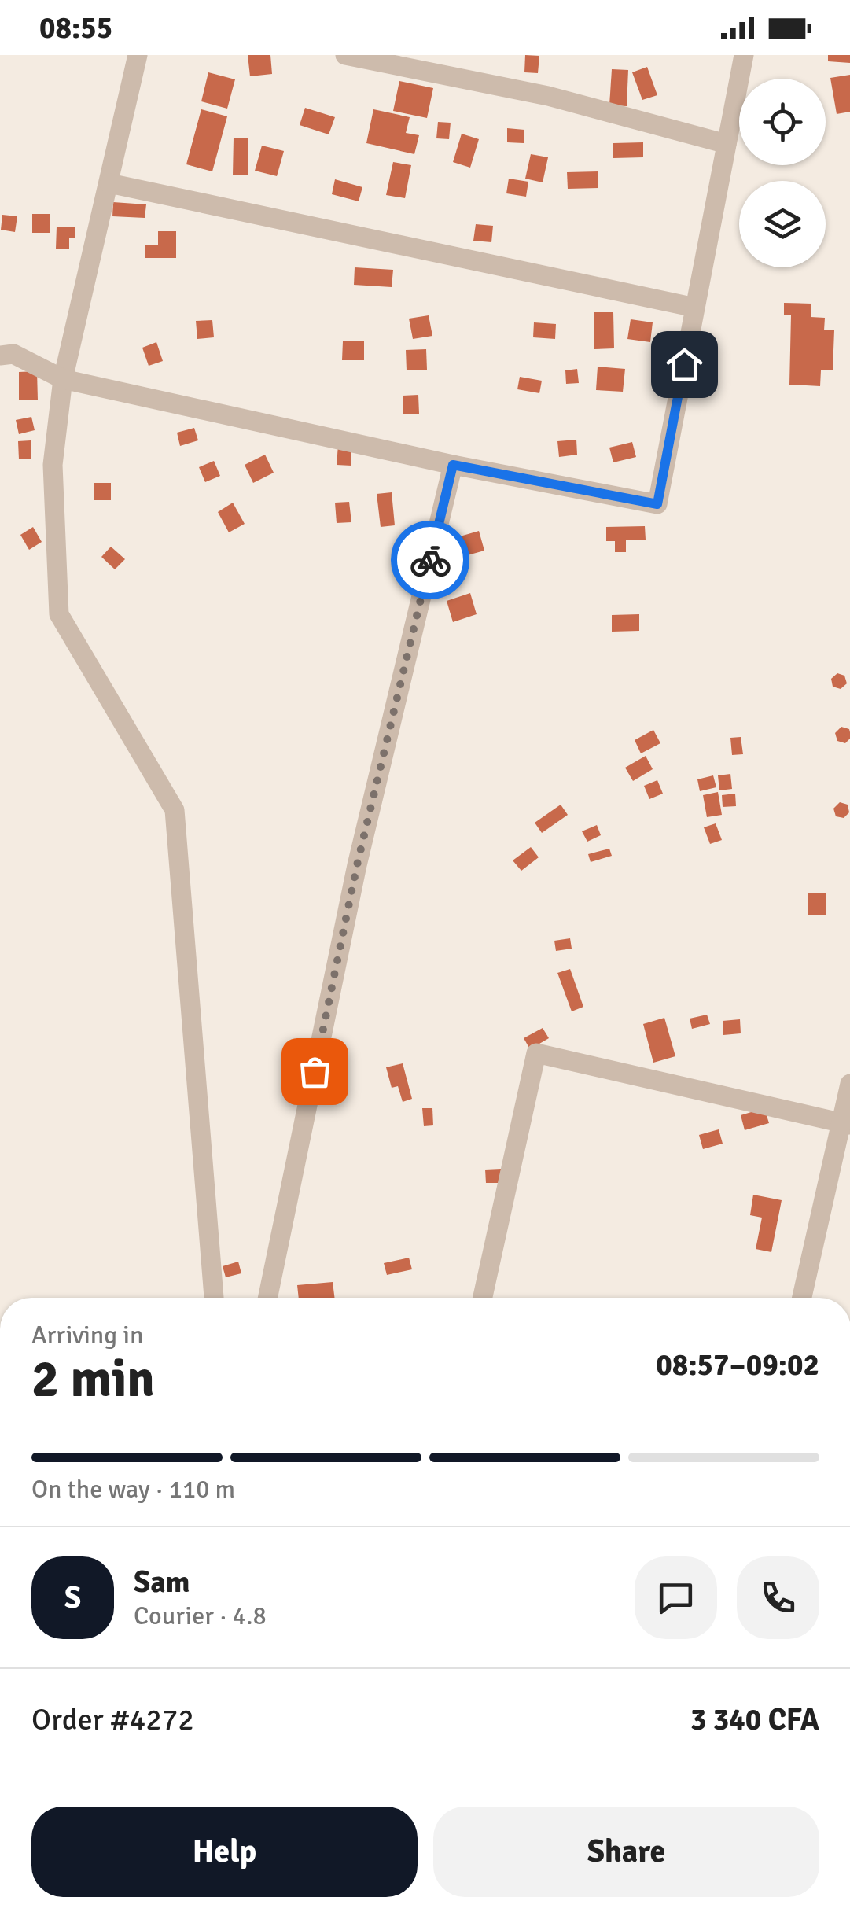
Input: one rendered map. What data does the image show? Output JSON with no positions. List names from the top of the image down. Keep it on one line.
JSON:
{"page":{"status":"08:55","heading":["2 min","Arriving in","08:57–09:02"],"panel":["Sam","Courier · 4.8","Order #4272","3 340 CFA"],"bar":"On the way · 110 m","round":"S","buttons":["Help","Share"]}}
